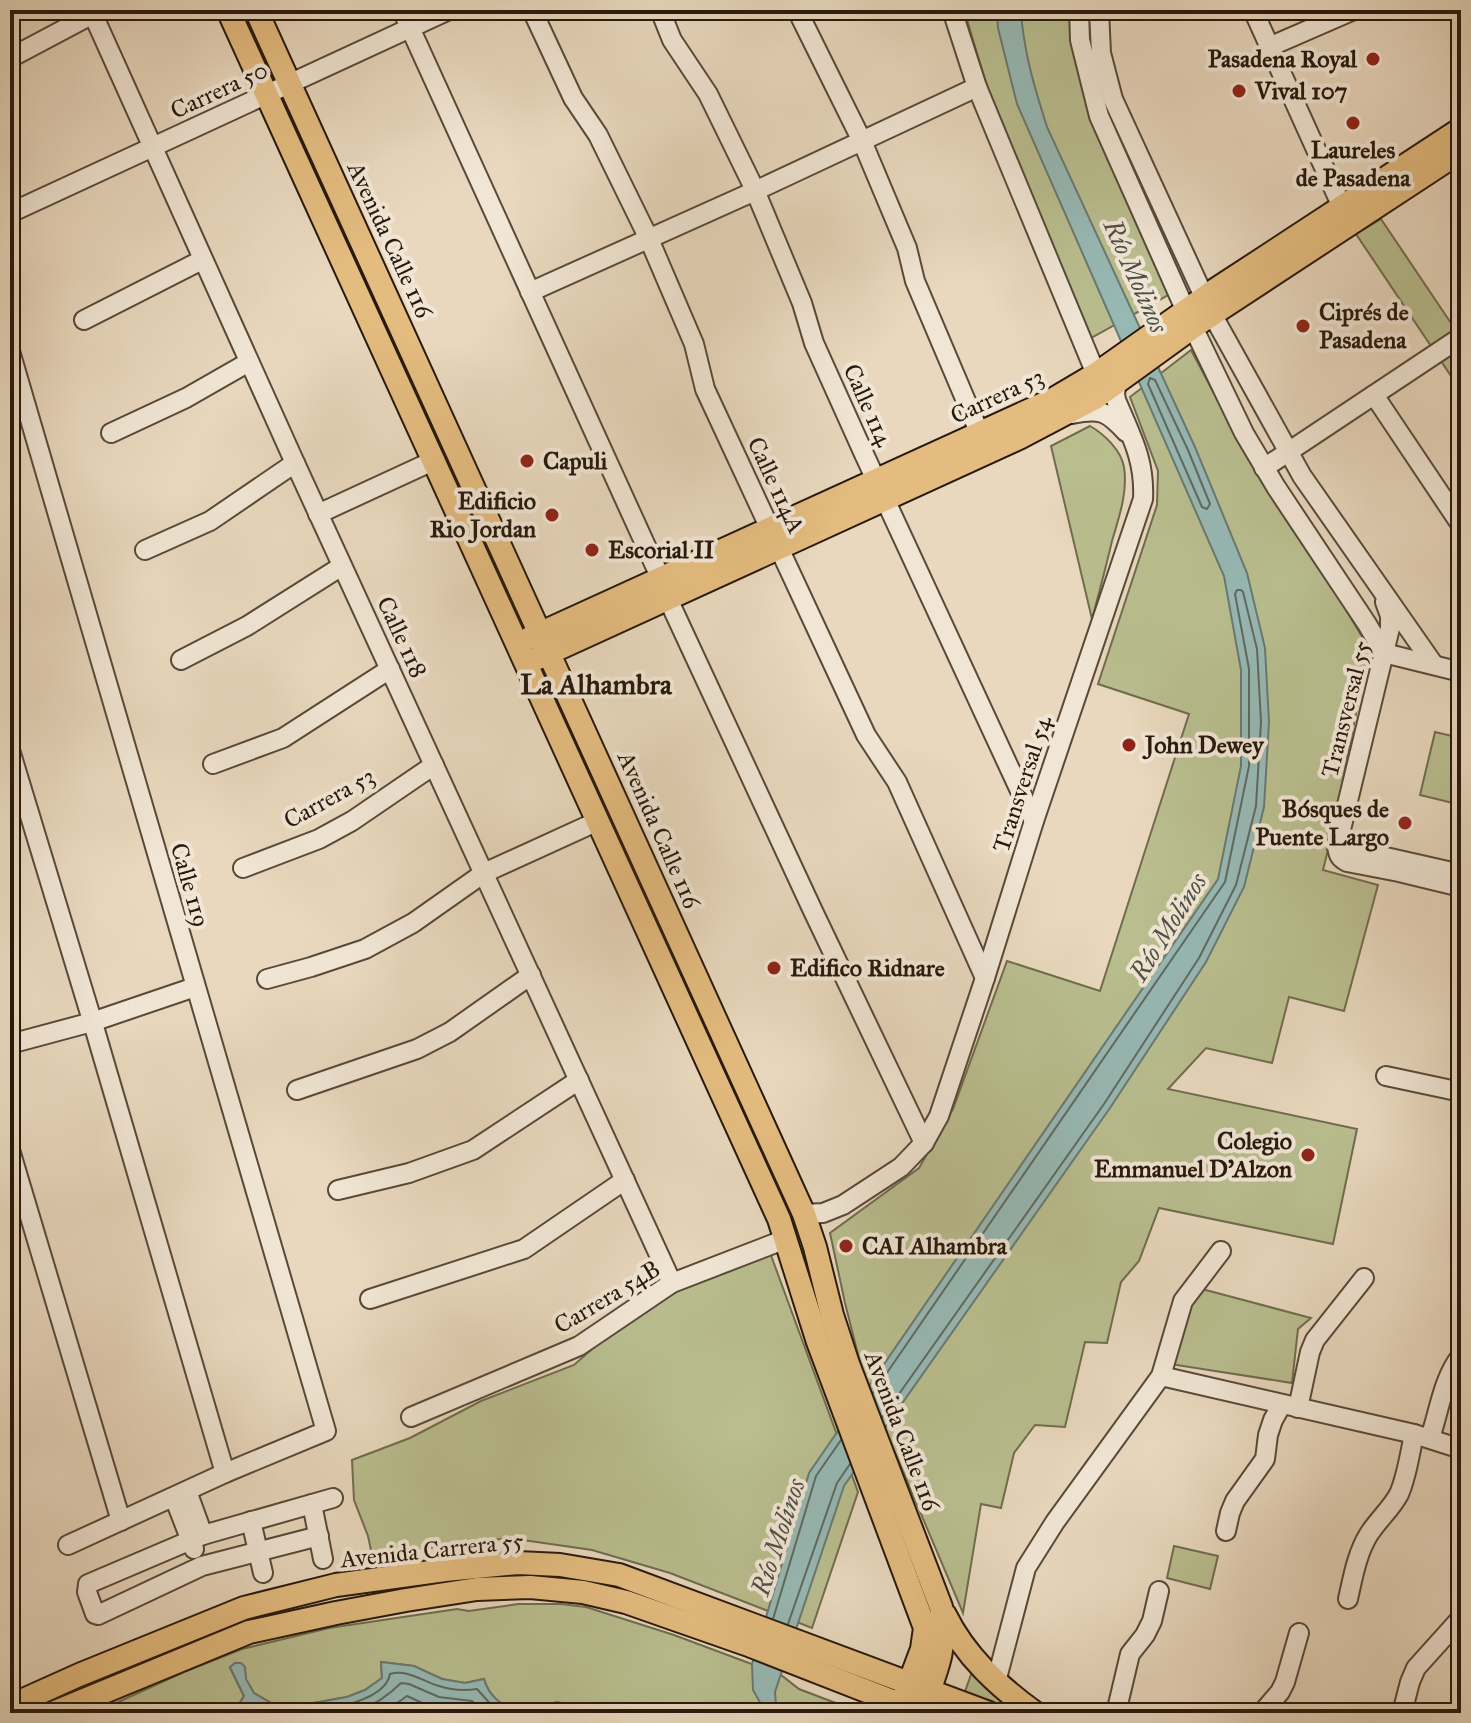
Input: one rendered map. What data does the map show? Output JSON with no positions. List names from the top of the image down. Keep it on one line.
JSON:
{"streets":{"main road":["Avenida Calle 116","Carrera 53","Avenida Carrera 55"],"street":["Carrera 50","Calle 114","Calle 114A","Calle 118","Transversal 55","Transversal 54","Calle 119","Carrera 54B"]},"crossings":[["Carrera 50","Avenida Calle 116"],["Carrera 50","Calle 118"],["Avenida Calle 116","Carrera 53"],["Avenida Calle 116","Carrera 54B"],["Avenida Calle 116","Avenida Carrera 55"],["Carrera 53","Calle 114"],["Carrera 53","Calle 114A"],["Carrera 53","Calle 118"],["Carrera 53","Transversal 54"],["Calle 114","Transversal 54"],["Calle 114A","Transversal 54"],["Calle 118","Carrera 54B"]],"districts":["La Alhambra"],"water":["Río Molinos"],"places":["Pasadena Royal","Vival 107","Laureles de Pasadena","Ciprés de Pasadena","Capuli","Edificio Rio Jordan","Escorial II","John Dewey","Bósques de Puente Largo","Edifico Ridnare","Colegio Emmanuel D'Alzon","CAI Alhambra"]}
